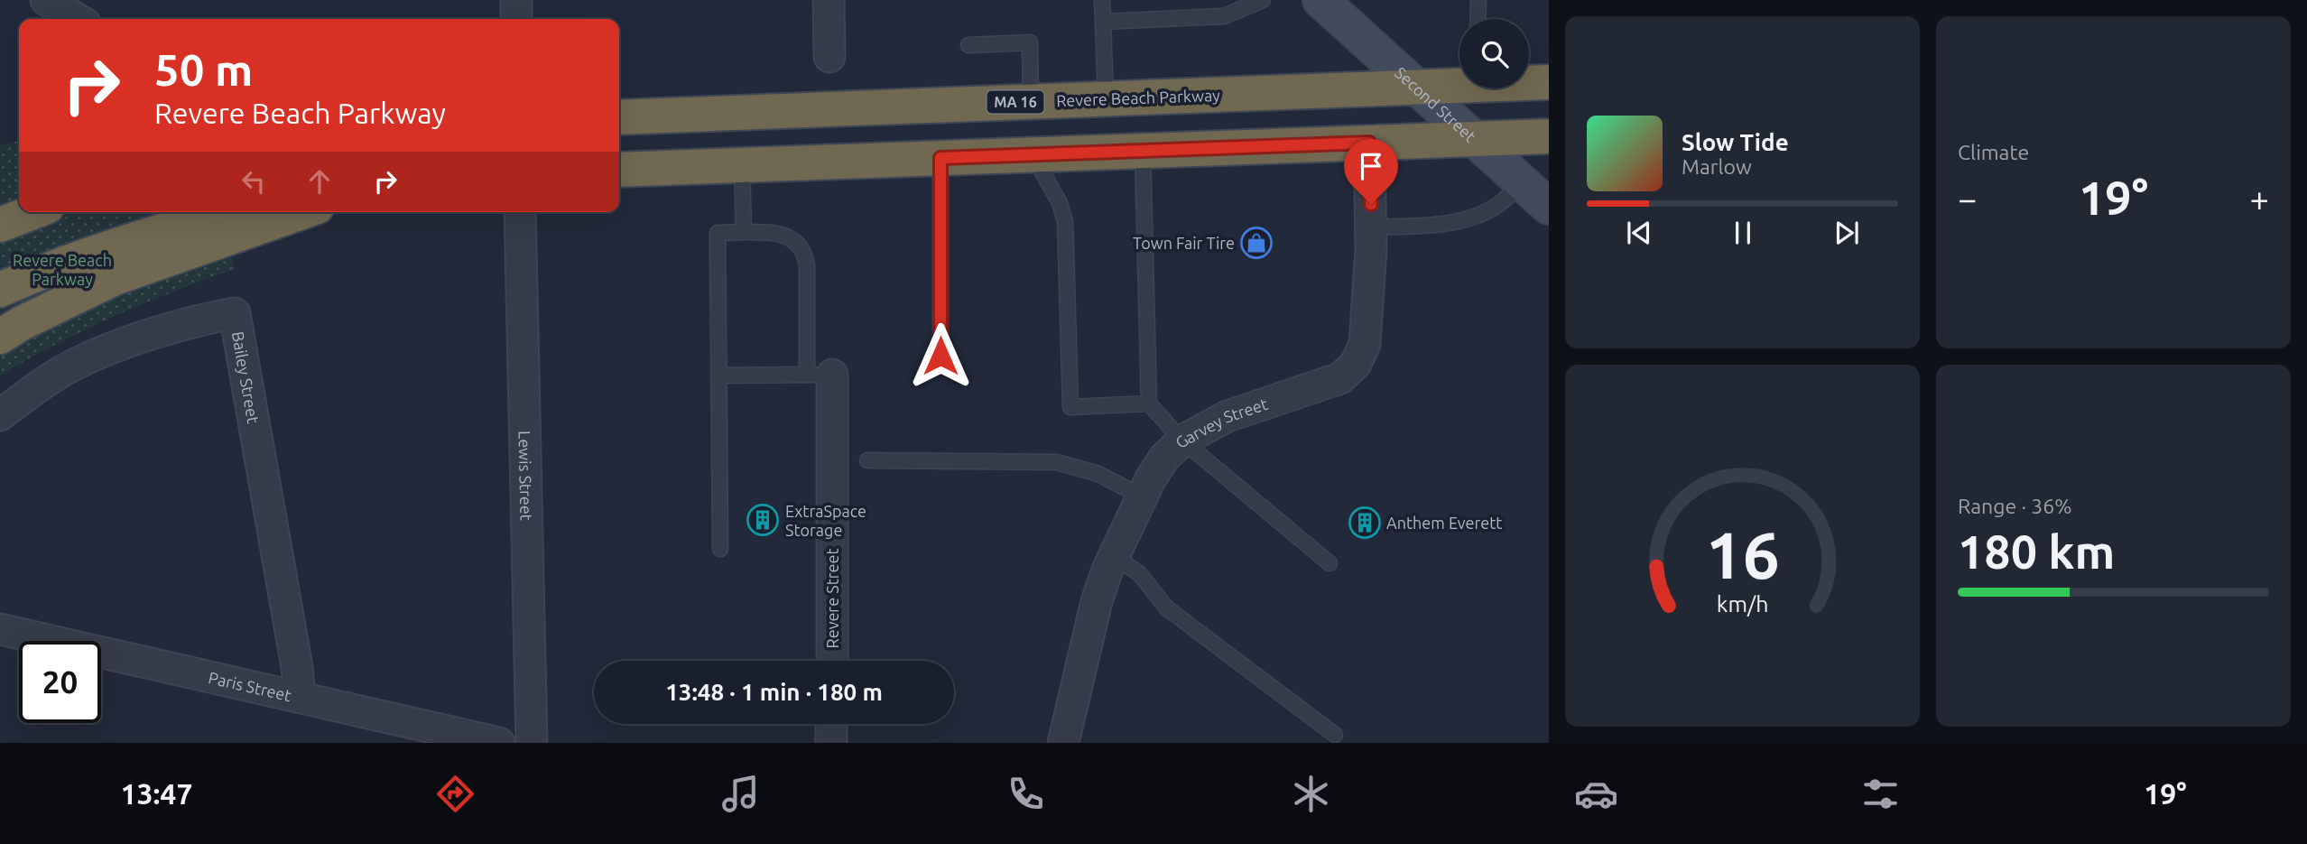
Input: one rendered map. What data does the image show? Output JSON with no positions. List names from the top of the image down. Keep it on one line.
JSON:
{"streets":{"highway":["Revere Beach Parkway","MA 16"],"main road":["Second Street"],"street":["Bailey Street","Garvey Street","Lewis Street","Revere Street","Paris Street"]},"crossings":[["Revere Beach Parkway","Second Street"],["Bailey Street","Paris Street"]],"parks":["Revere Beach Parkway"],"places":{"shop":["Town Fair Tire"],"building":["ExtraSpace Storage","Anthem Everett"]},"page":{"tile":["Climate",["Range · 36%","180 km"]],"turn":["50 m","Revere Beach Parkway"],"song":["Slow Tide","Marlow"],"heat":["−","19°","+"],"limit":"20","trip":"13:48 · 1 min · 180 m","tabs":["13:47","19°"],"gauge":["16","km/h"]}}
